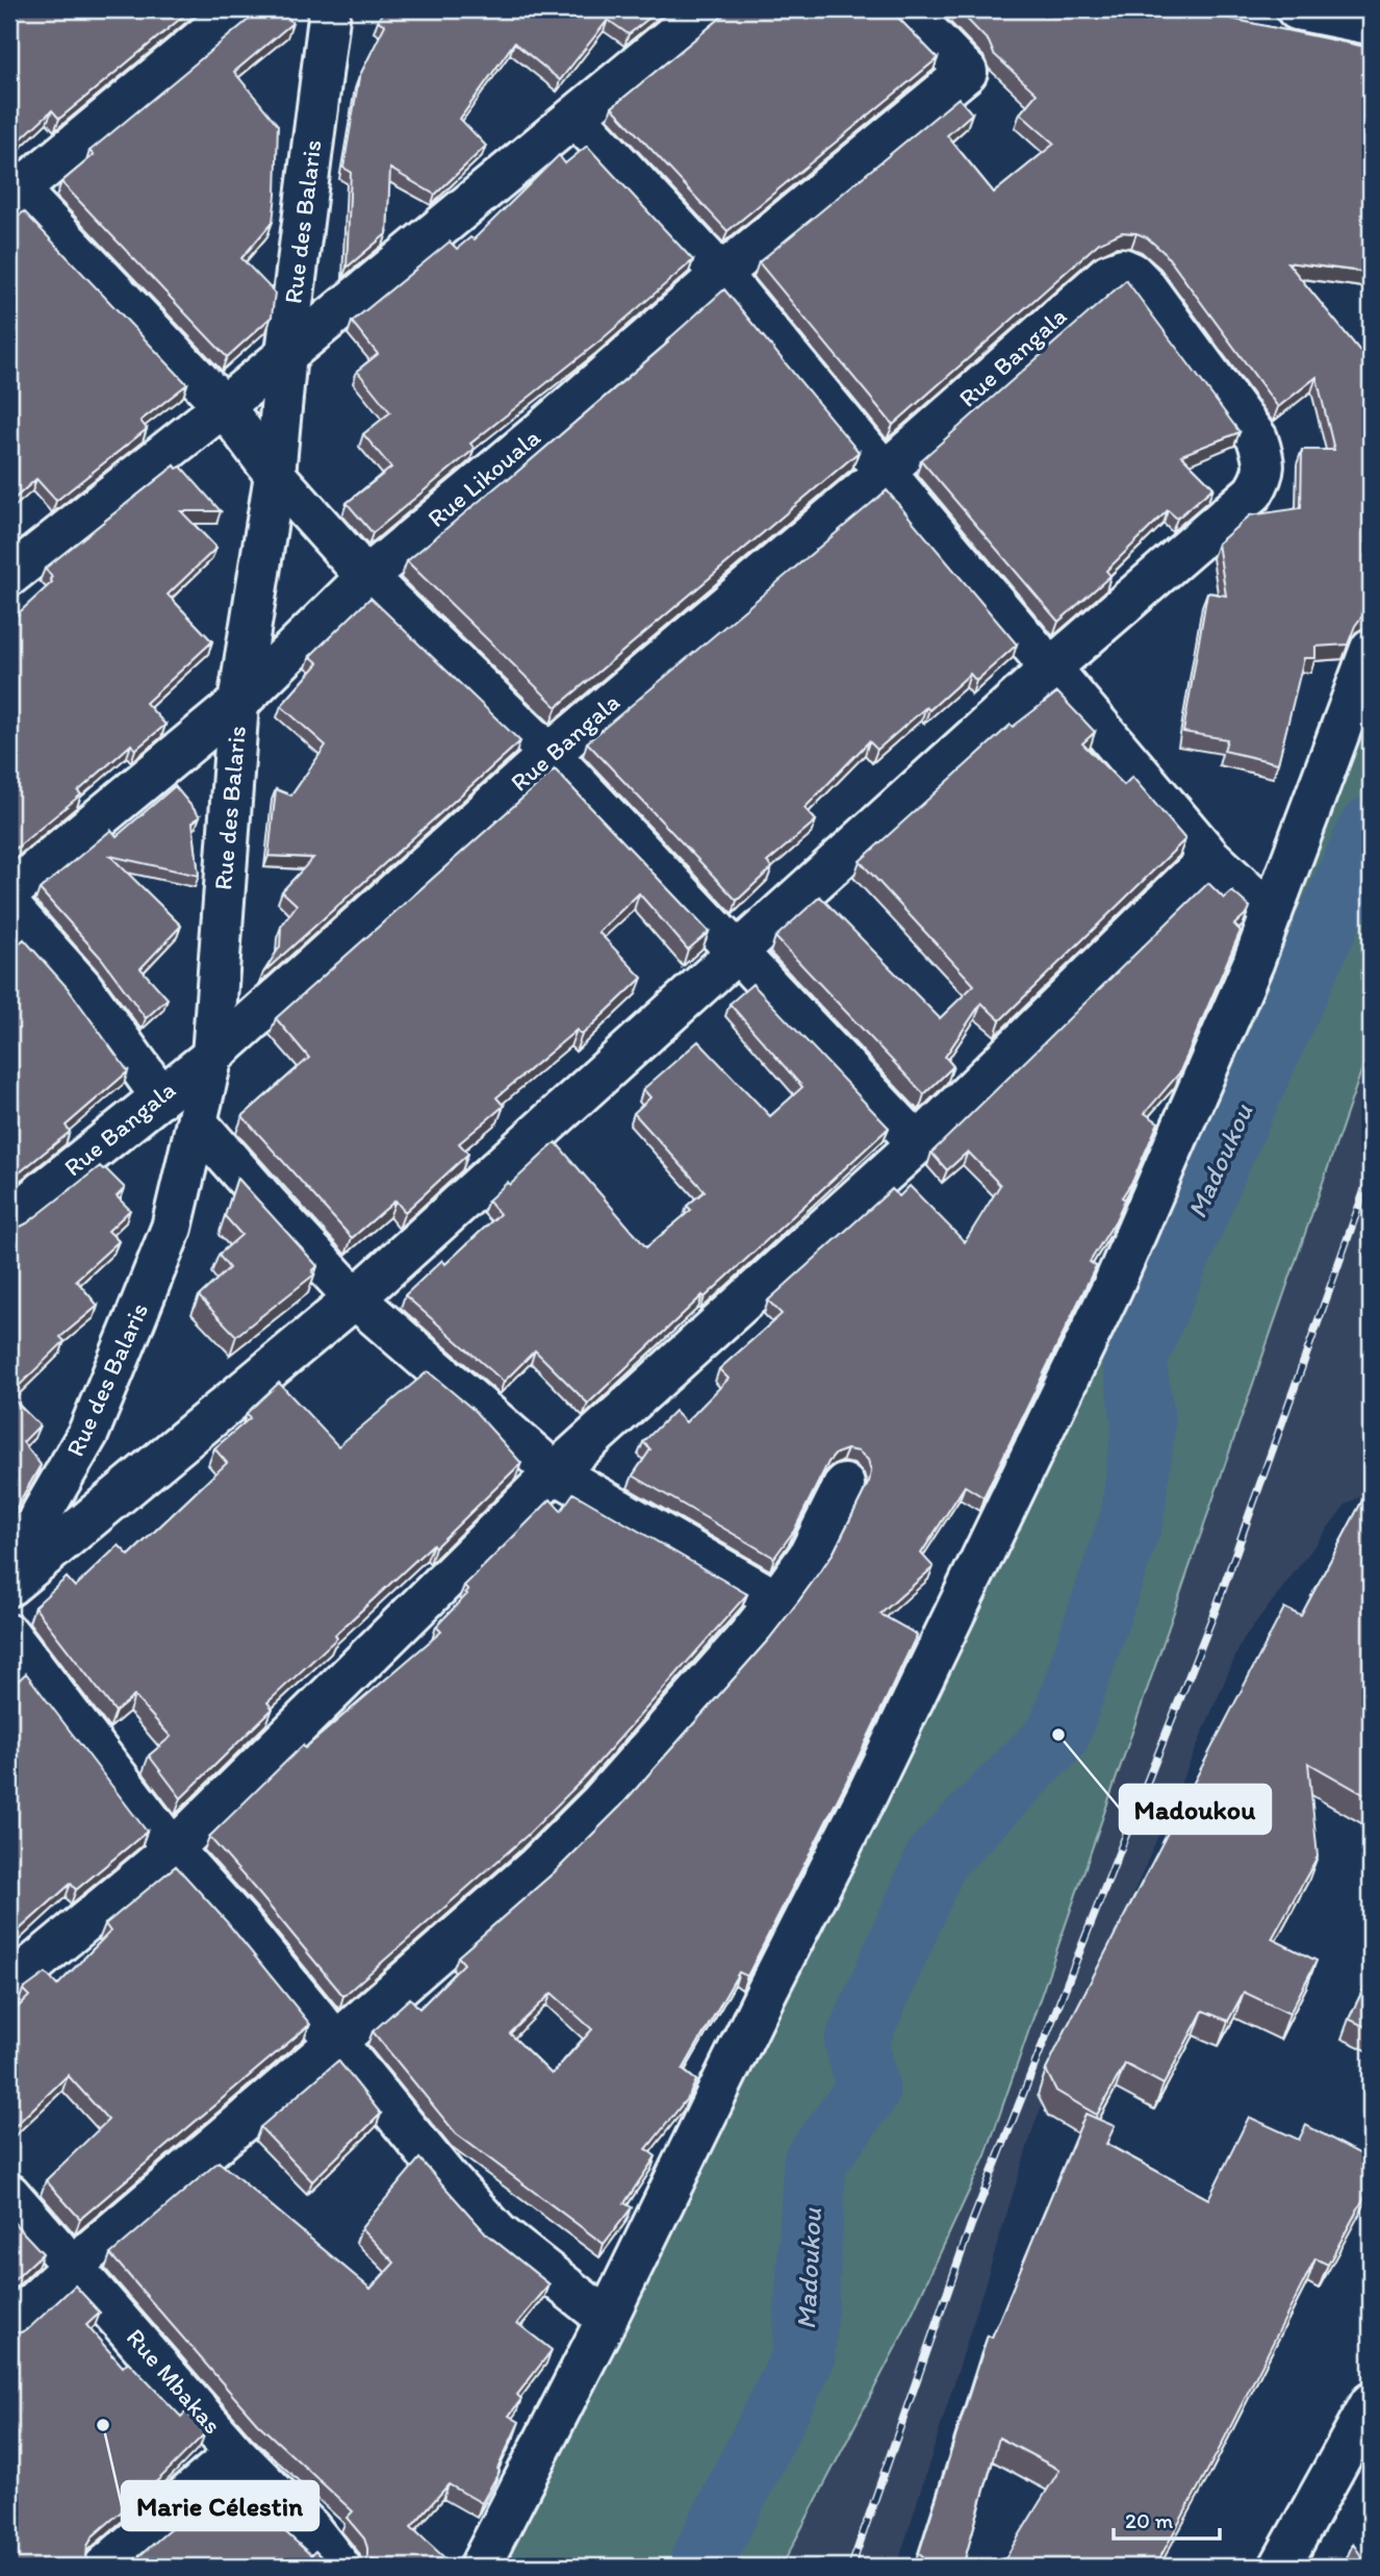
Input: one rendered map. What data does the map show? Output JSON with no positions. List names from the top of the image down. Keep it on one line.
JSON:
{"streets":{"street":["Rue des Balaris","Rue Bangala","Rue Likouala","Rue Mbakas"]},"crossings":[["Rue des Balaris","Rue Bangala"],["Rue des Balaris","Rue Likouala"]],"water":["Madoukou"],"places":["Madoukou","Marie Célestin"],"scale_bar":"20 m"}
